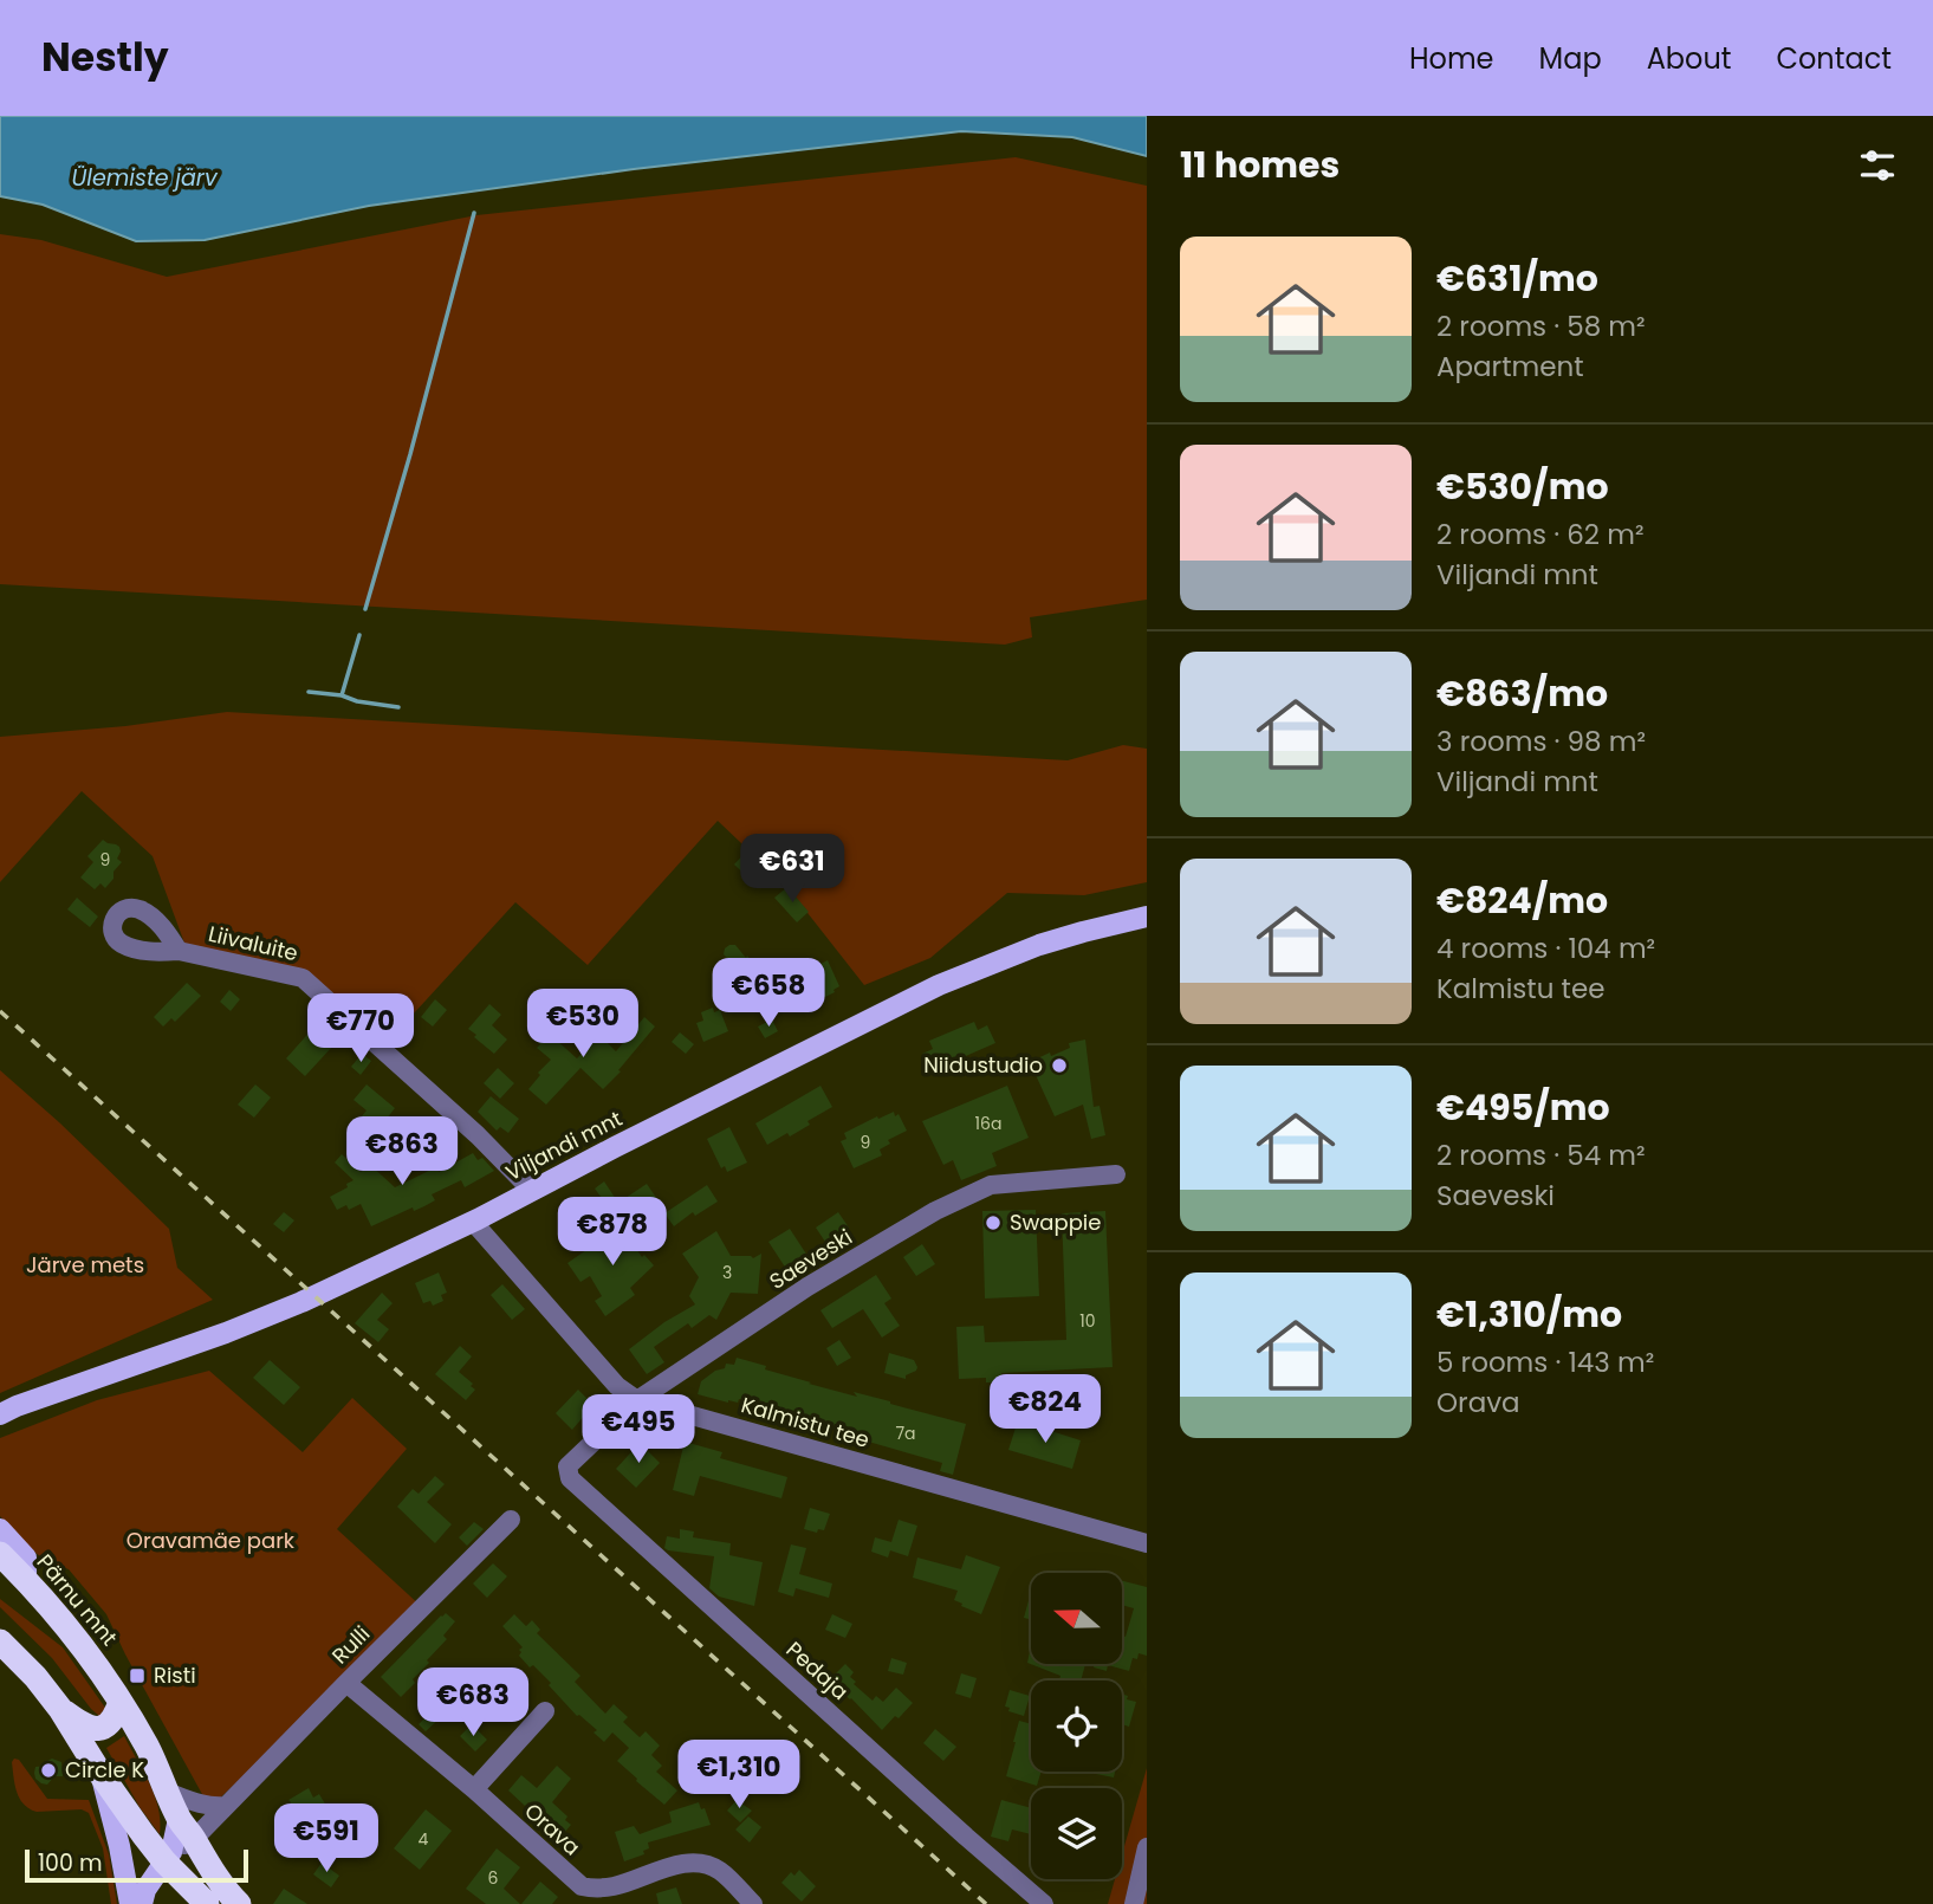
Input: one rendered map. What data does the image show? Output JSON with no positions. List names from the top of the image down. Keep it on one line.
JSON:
{"streets":{"highway":["Pärnu mnt"],"main road":["Viljandi mnt"],"street":["Liivaluite","Saeveski","Kalmistu tee","Rulli","Pedaja","Orava"]},"crossings":[["Liivaluite","Viljandi mnt"],["Viljandi mnt","Kalmistu tee"],["Saeveski","Kalmistu tee"],["Saeveski","Pedaja"],["Pärnu mnt","Rulli"],["Rulli","Orava"]],"water":["Ülemiste järv"],"parks":["Järve mets","Oravamäe park"],"places":{"other":["Niidustudio","Swappie","Circle K"],"transit":["Risti"]},"house_numbers":["9","16a","9","3","10","7a","4","6"],"scale_bar":"100 m","north":"left","page":{"header":"Nestly","nav":["Home","Map","About","Contact"],"heading":"11 homes","list":[{"name":"€631/mo","note":"2 rooms · 58 m² · Apartment"},{"name":"€530/mo","note":"2 rooms · 62 m² · Viljandi mnt"},{"name":"€863/mo","note":"3 rooms · 98 m² · Viljandi mnt"},{"name":"€824/mo","note":"4 rooms · 104 m² · Kalmistu tee"},{"name":"€495/mo","note":"2 rooms · 54 m² · Saeveski"},{"name":"€1,310/mo","note":"5 rooms · 143 m² · Orava"}],"price":["€631","€658","€530","€770","€863","€878","€824","€495","€683","€1,310","€591"],"scale":"100 m"}}
